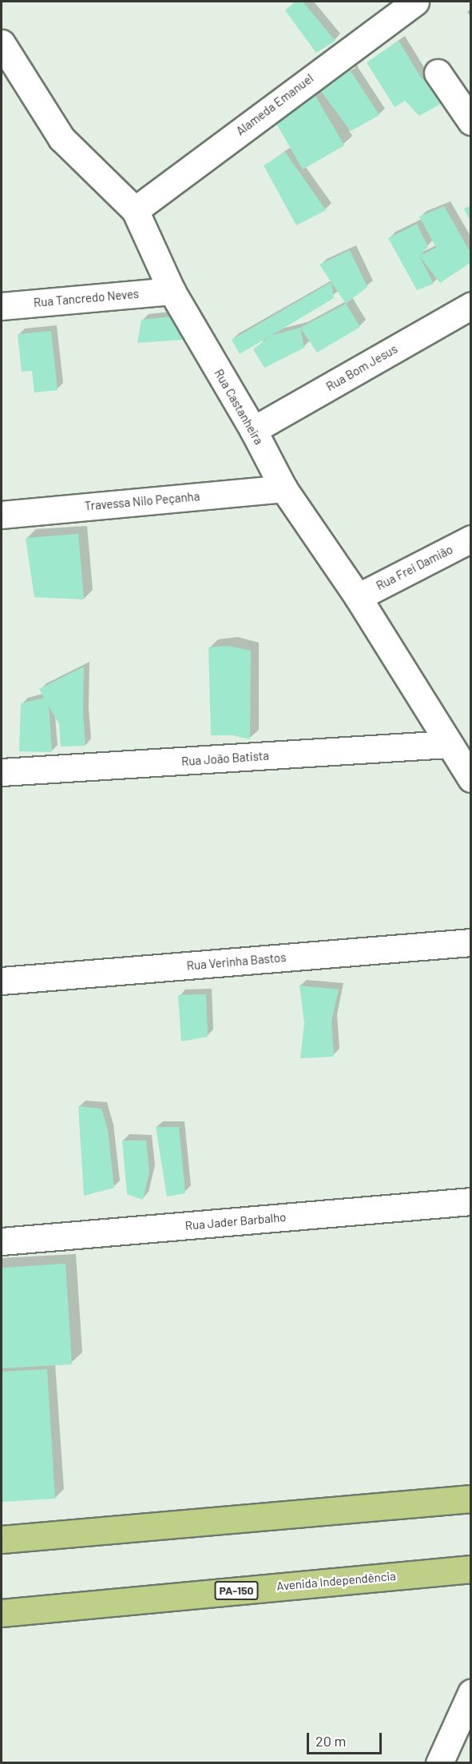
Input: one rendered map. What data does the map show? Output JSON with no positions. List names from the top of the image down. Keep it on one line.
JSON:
{"streets":{"main road":["Avenida Independência","PA-150"],"street":["Alameda Emanuel","Rua Tancredo Neves","Rua Bom Jesus","Rua Castanheira","Travessa Nilo Peçanha","Rua Frei Damião","Rua João Batista","Rua Verinha Bastos","Rua Jader Barbalho"]},"crossings":[["Alameda Emanuel","Rua Castanheira"],["Rua Tancredo Neves","Rua Castanheira"],["Rua Bom Jesus","Rua Castanheira"],["Rua Castanheira","Travessa Nilo Peçanha"],["Rua Castanheira","Rua Frei Damião"],["Rua Castanheira","Rua João Batista"]],"scale_bar":"20 m"}
